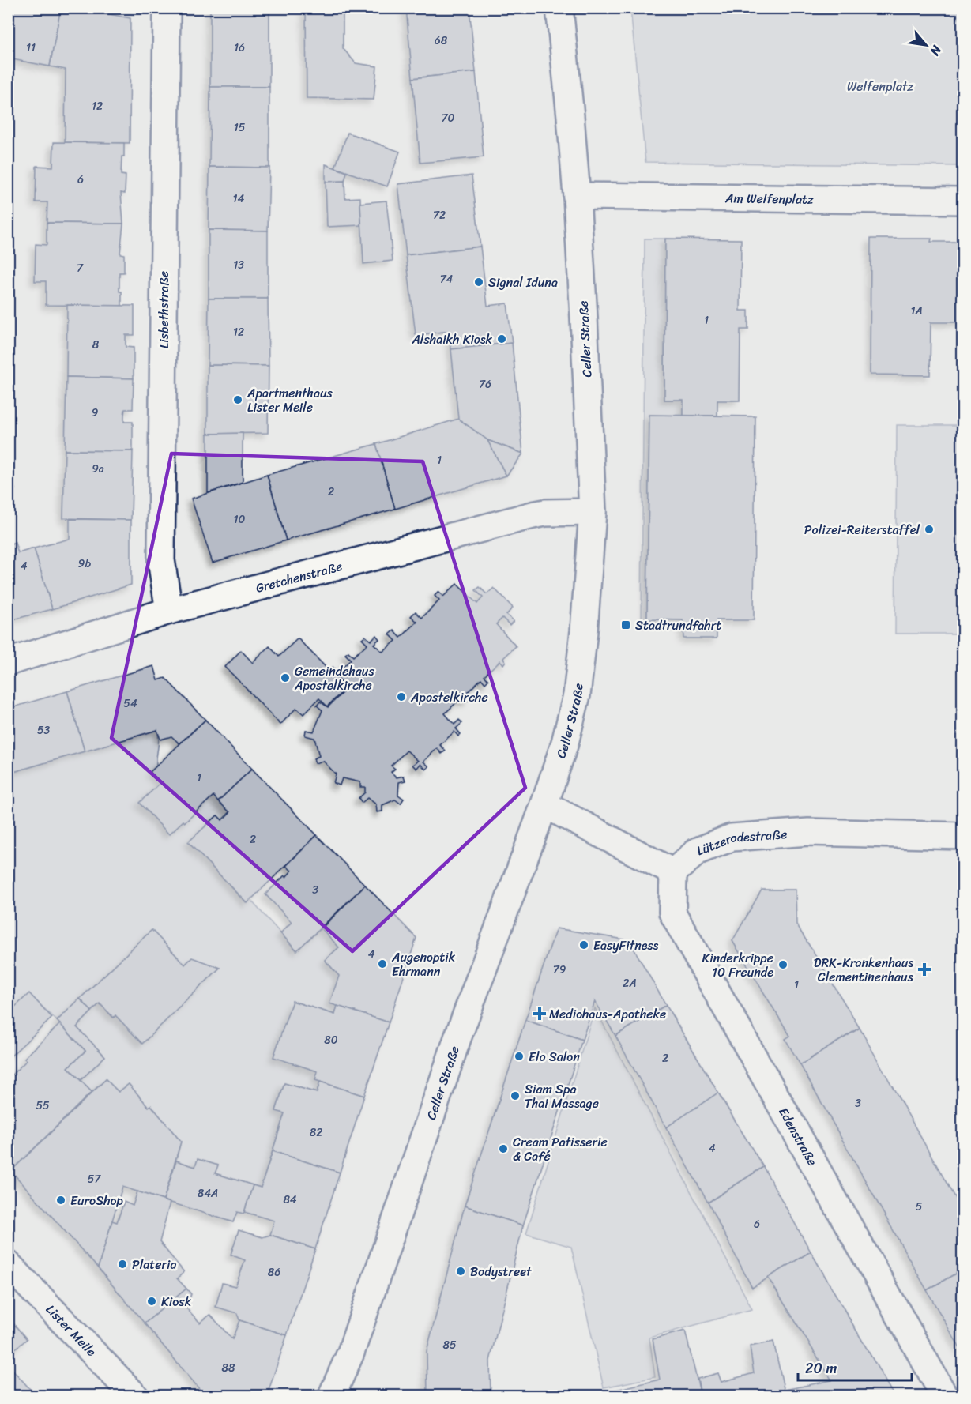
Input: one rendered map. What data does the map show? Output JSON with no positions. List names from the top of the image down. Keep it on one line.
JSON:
{"streets":{"street":["Am Welfenplatz","Lisbethstraße","Celler Straße","Gretchenstraße","Lützerodestraße","Edenstraße","Lister Meile"]},"crossings":[["Am Welfenplatz","Celler Straße"],["Lisbethstraße","Gretchenstraße"],["Celler Straße","Gretchenstraße"],["Lützerodestraße","Edenstraße"]],"parks":["Welfenplatz"],"places":{"other":["Signal Iduna","Alshaikh Kiosk","Apartmenthaus Lister Meile","Polizei-Reiterstaffel","Gemeindehaus Apostelkirche","Apostelkirche","EasyFitness","Augenoptik Ehrmann","Kinderkrippe 10 Freunde","Elo Salon","Siam Spa Thai Massage","Cream Patisserie & Café","EuroShop","Plateria","Bodystreet","Kiosk"],"transit":["Stadtrundfahrt"],"health":["DRK-Krankenhaus Clementinenhaus","Mediohaus-Apotheke"]},"house_numbers":["68","11","16","12","70","15","6","14","72","13","7","74","1A","1","12","8","76","9","1","9a","2","10","9b","4","54","53","1","2","3","4","79","2A","1","80","2","3","55","82","4","57","84A","84","5","6","86","85","88"],"scale_bar":"20 m","north":"bottom right"}
